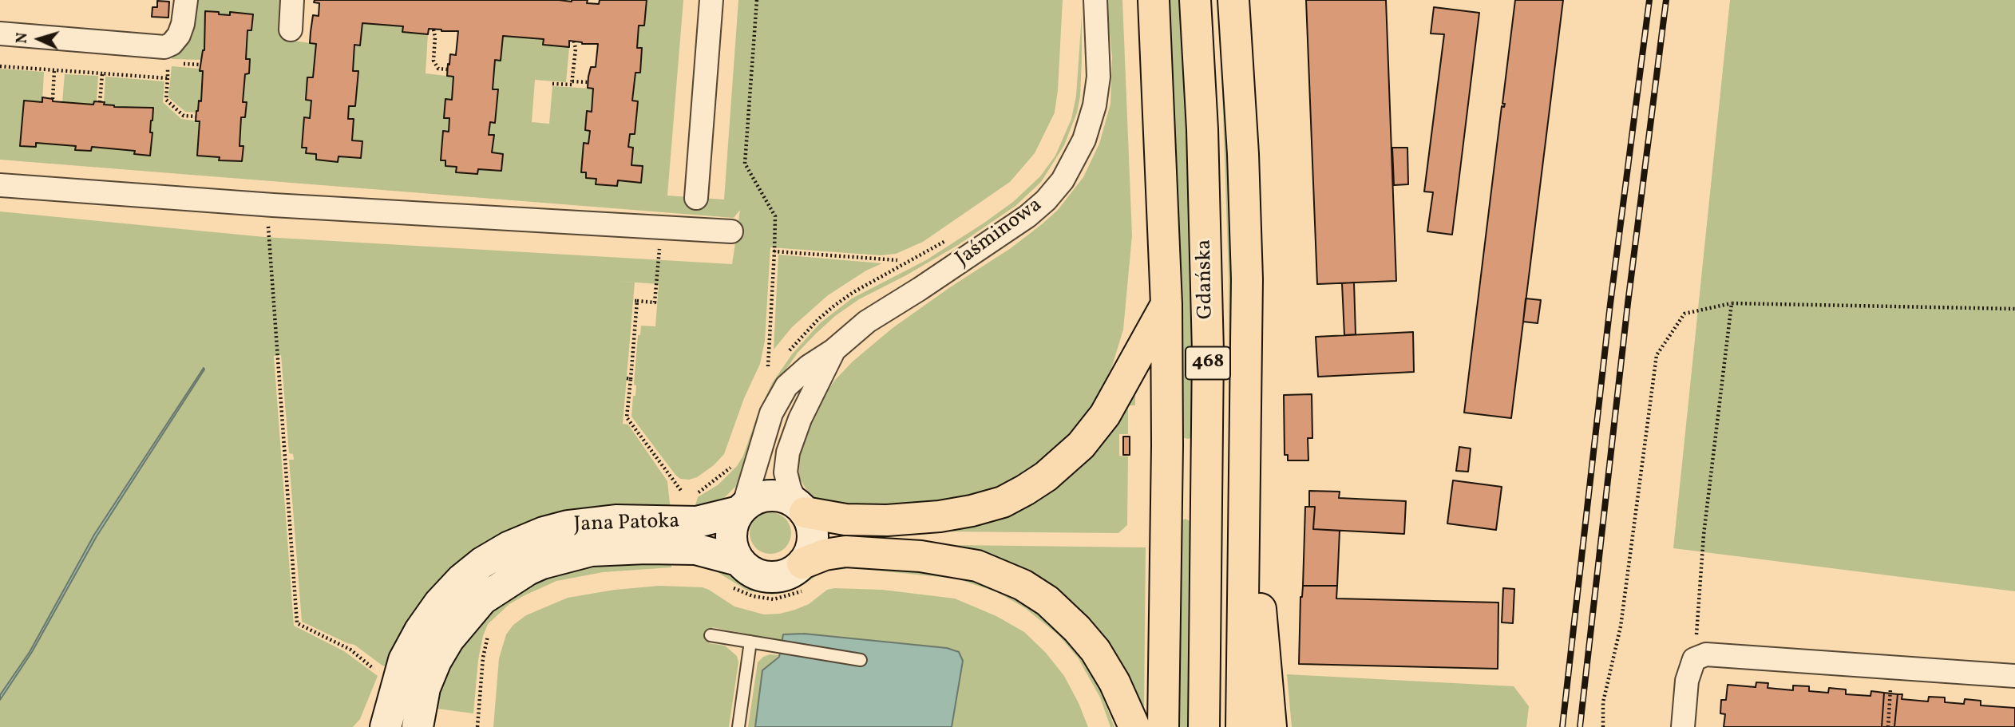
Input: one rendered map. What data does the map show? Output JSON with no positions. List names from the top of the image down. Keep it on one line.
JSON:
{"streets":{"main road":["Gdańska","468","Jana Patoka"],"street":["Jaśminowa"]},"crossings":[["Jaśminowa","Jana Patoka"]],"north":"left"}
